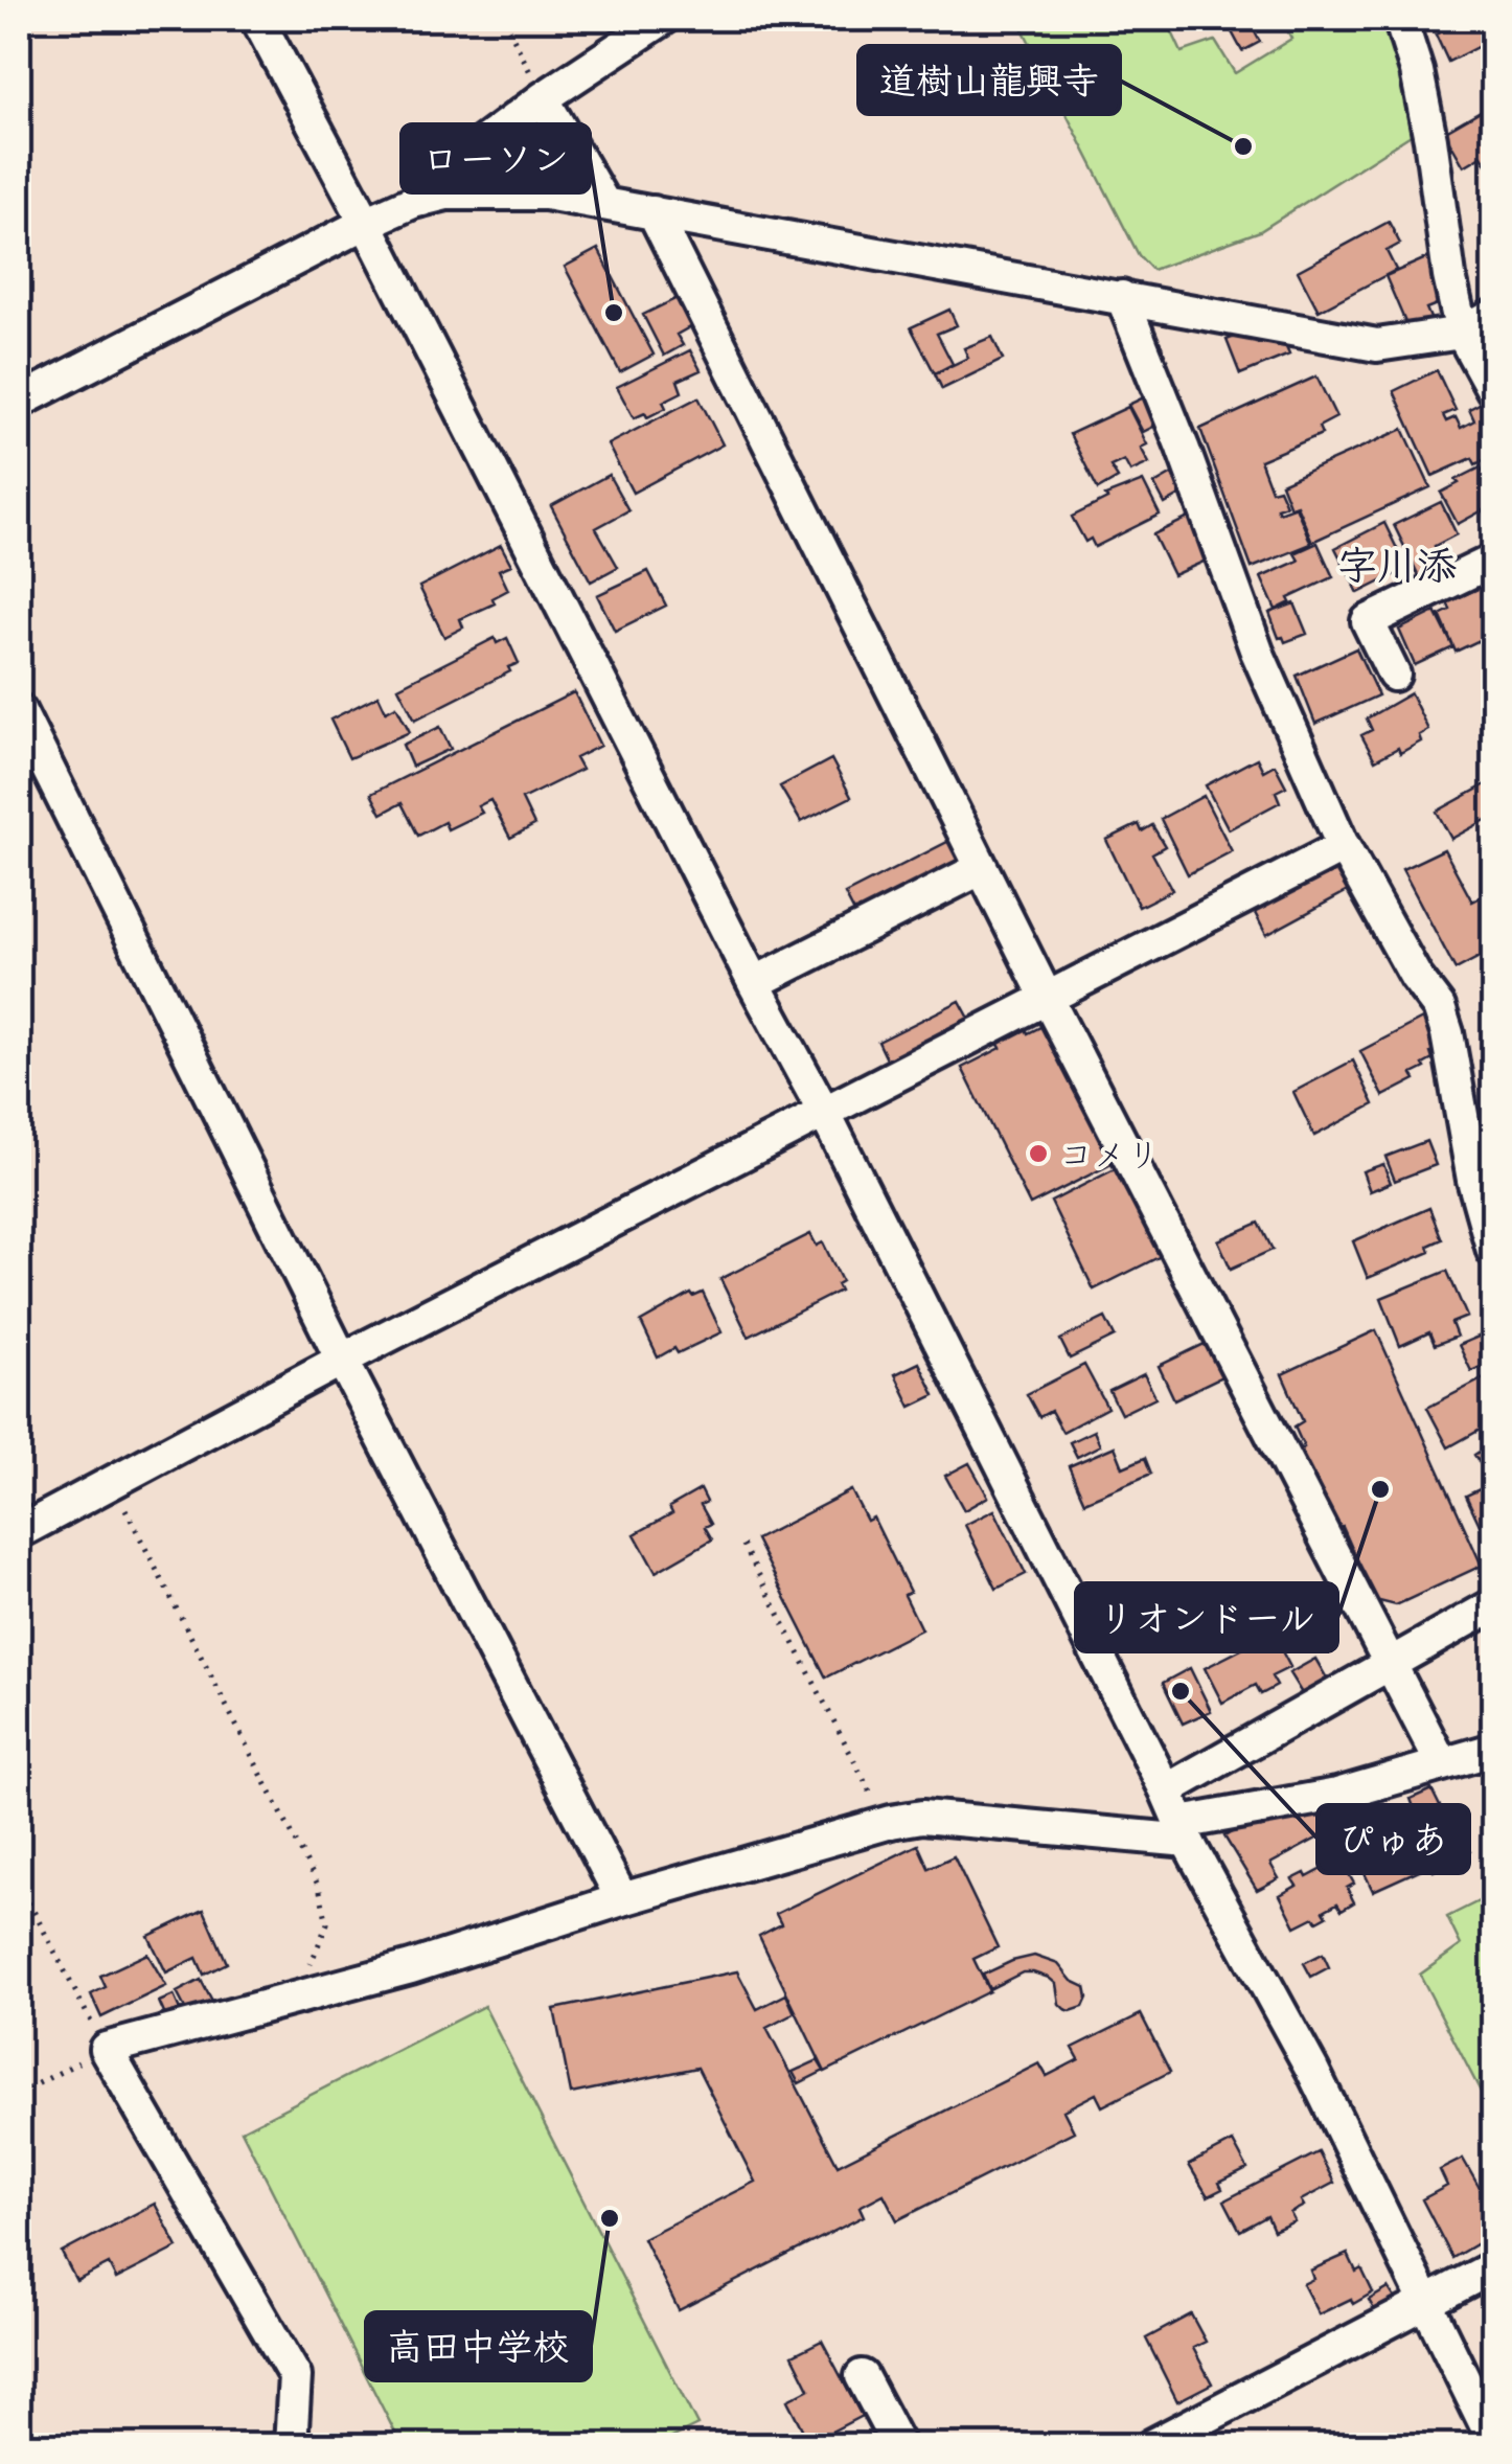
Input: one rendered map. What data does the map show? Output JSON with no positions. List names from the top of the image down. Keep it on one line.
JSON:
{"districts":["字川添"],"places":["道樹山龍興寺","ローソン","コメリ","リオンドール","ぴゅあ","高田中学校"]}
